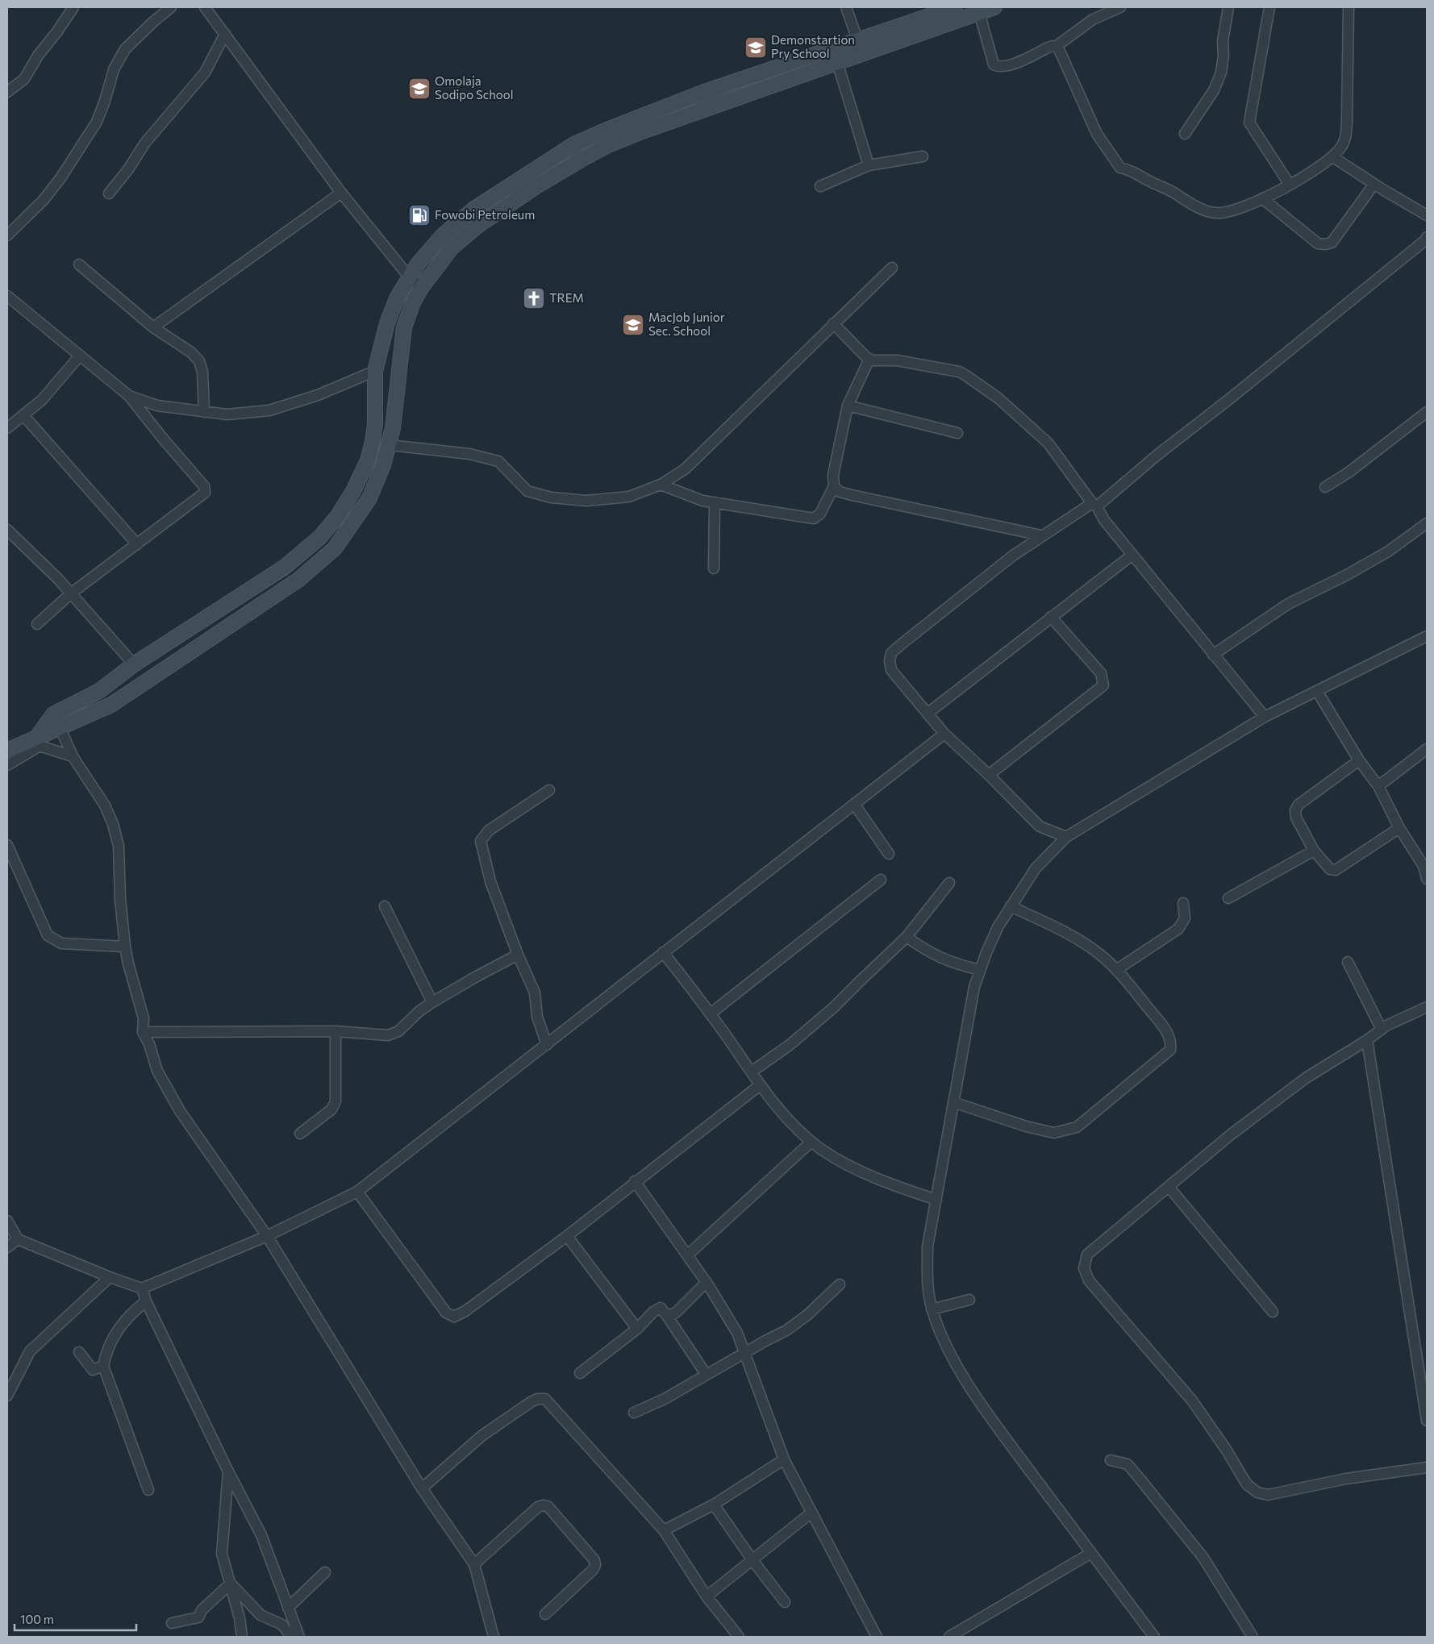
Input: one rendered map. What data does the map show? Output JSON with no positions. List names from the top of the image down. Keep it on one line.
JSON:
{"places":{"school or university":["Demonstartion Pry School","Omolaja Sodipo School","MacJob Junior Sec. School"],"fuel station":["Fowobi Petroleum"],"church":["TREM"]},"scale_bar":"100 m"}
